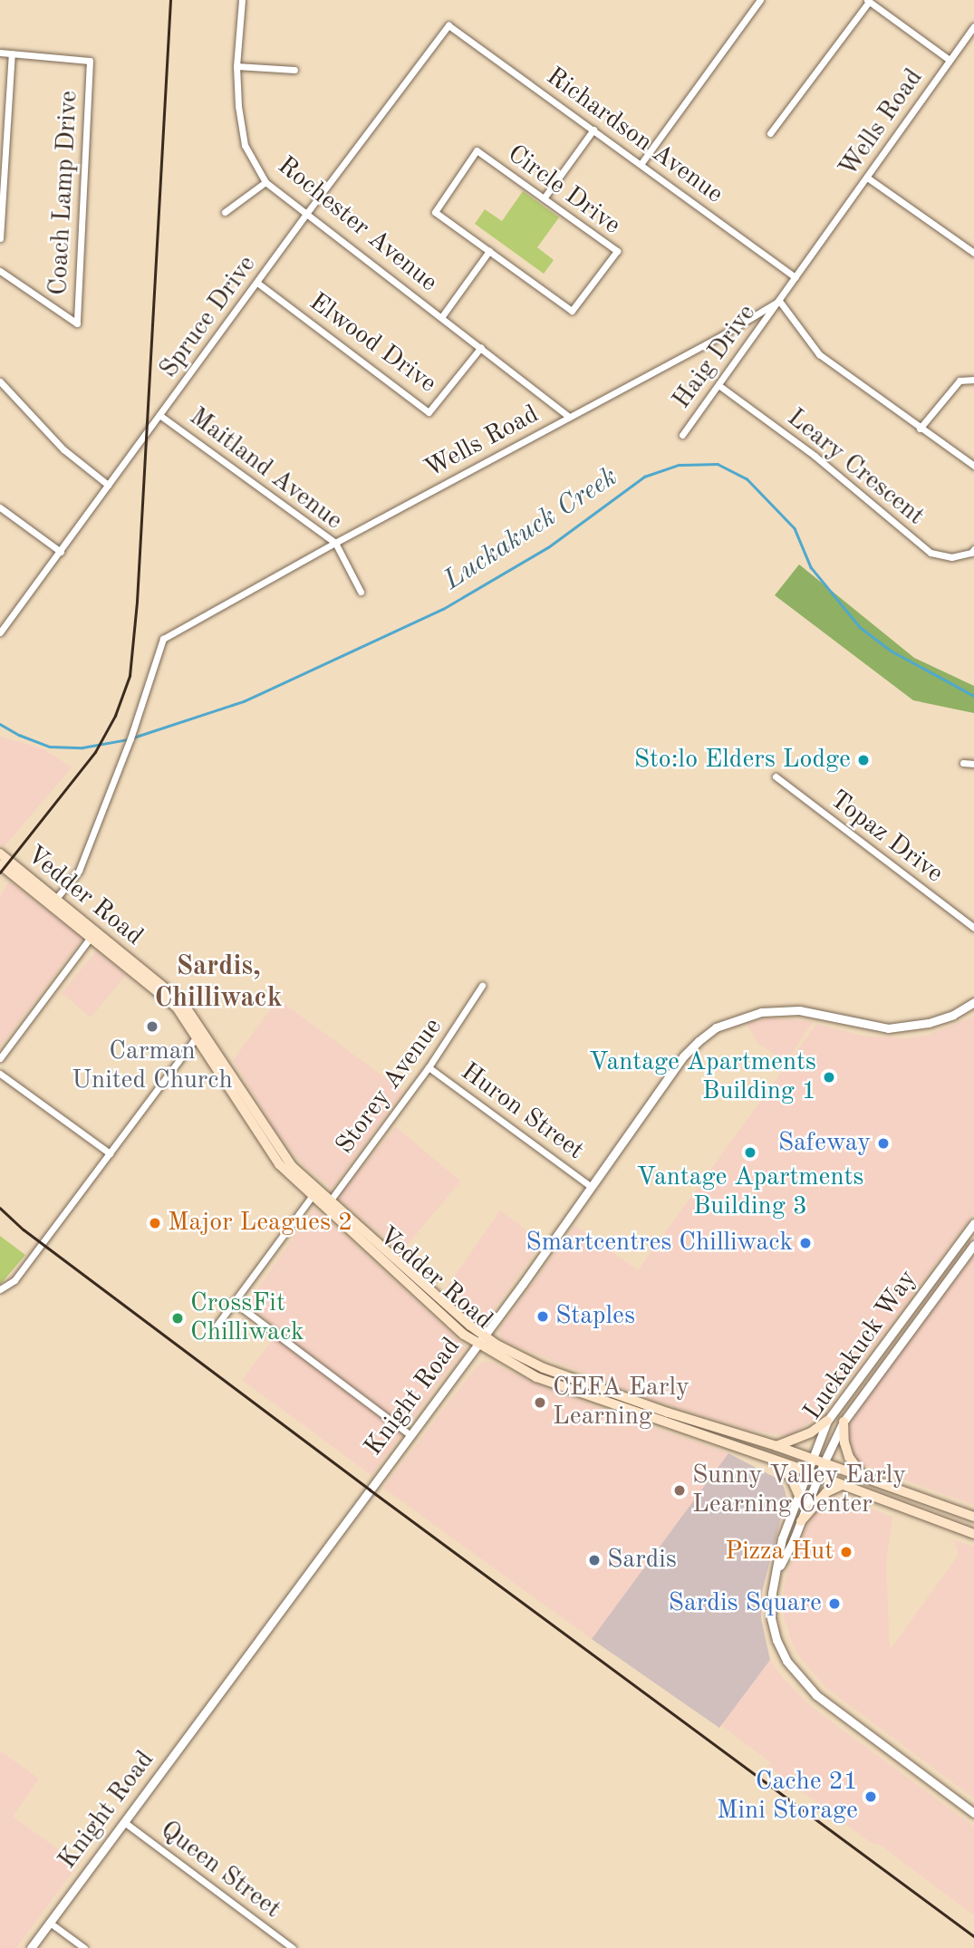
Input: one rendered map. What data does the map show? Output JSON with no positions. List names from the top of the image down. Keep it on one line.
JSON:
{"streets":{"main road":["Vedder Road"],"street":["Wells Road","Richardson Avenue","Circle Drive","Coach Lamp Drive","Rochester Avenue","Spruce Drive","Elwood Drive","Haig Drive","Leary Crescent","Maitland Avenue","Topaz Drive","Storey Avenue","Huron Street","Luckakuck Way","Knight Road","Queen Street"]},"crossings":[["Wells Road","Richardson Avenue"],["Wells Road","Rochester Avenue"],["Wells Road","Haig Drive"],["Wells Road","Maitland Avenue"],["Wells Road","Vedder Road"],["Richardson Avenue","Spruce Drive"],["Rochester Avenue","Spruce Drive"],["Rochester Avenue","Elwood Drive"],["Spruce Drive","Elwood Drive"],["Spruce Drive","Maitland Avenue"],["Haig Drive","Leary Crescent"],["Vedder Road","Storey Avenue"],["Vedder Road","Luckakuck Way"],["Vedder Road","Knight Road"],["Storey Avenue","Huron Street"],["Huron Street","Knight Road"],["Knight Road","Queen Street"]],"districts":["Sardis, Chilliwack"],"water":["Luckakuck Creek"],"places":["Sto:lo Elders Lodge","Carman United Church","Vantage Apartments Building 1","Safeway","Vantage Apartments Building 3","Major Leagues 2","Smartcentres Chilliwack","Staples","CrossFit Chilliwack","CEFA Early Learning","Sunny Valley Early Learning Center","Pizza Hut","Sardis","Sardis Square","Cache 21 Mini Storage"]}
